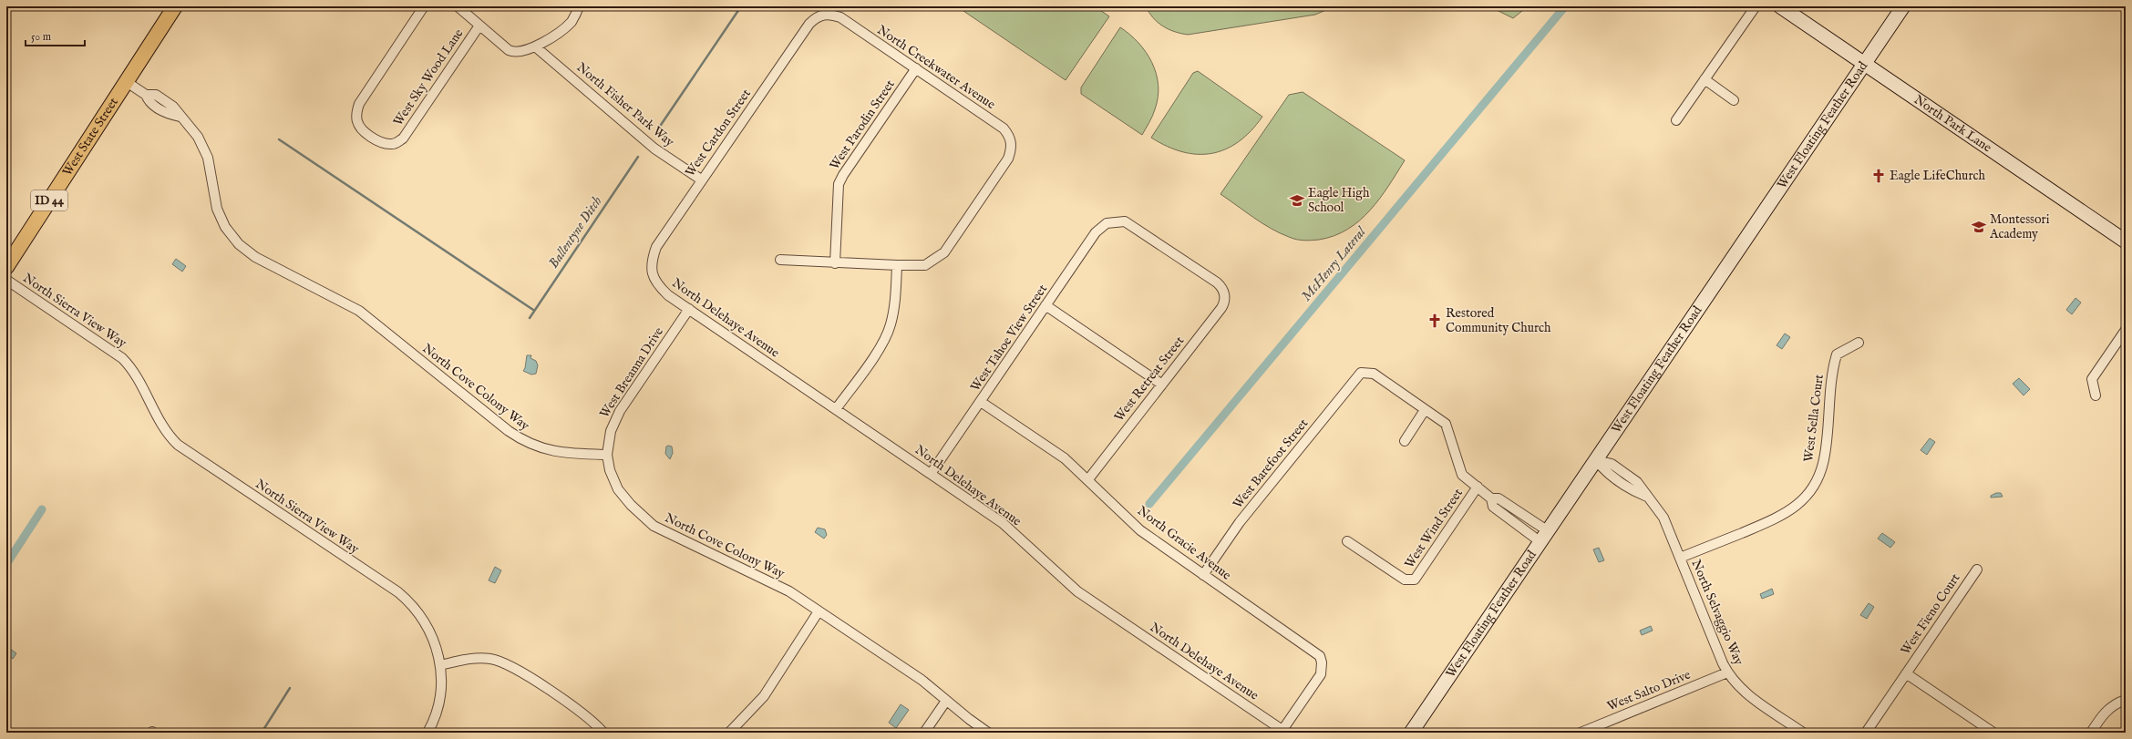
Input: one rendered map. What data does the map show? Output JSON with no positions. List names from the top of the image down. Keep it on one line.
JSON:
{"streets":{"main road":["North Park Lane","West Floating Feather Road","West State Street","ID 44"],"street":["North Creekwater Avenue","West Sky Wood Lane","North Fisher Park Way","West Parodin Street","West Cardon Street","North Sierra View Way","North Delehaye Avenue","West Tahoe View Street","West Breanna Drive","West Retreat Street","North Cove Colony Way","West Sella Court","West Barefoot Street","West Wind Street","North Gracie Avenue","North Selvaggio Way","West Fieno Court","West Salto Drive"]},"crossings":[["North Creekwater Avenue","West Parodin Street"],["North Creekwater Avenue","West Cardon Street"],["North Fisher Park Way","West Cardon Street"],["North Park Lane","West Floating Feather Road"],["West Floating Feather Road","North Selvaggio Way"],["West Cardon Street","North Delehaye Avenue"],["West State Street","North Cove Colony Way"],["North Delehaye Avenue","West Tahoe View Street"],["North Delehaye Avenue","West Breanna Drive"],["North Delehaye Avenue","North Gracie Avenue"],["West Tahoe View Street","West Retreat Street"],["West Tahoe View Street","North Gracie Avenue"],["West Breanna Drive","North Cove Colony Way"],["West Retreat Street","North Gracie Avenue"],["West Sella Court","North Selvaggio Way"],["West Barefoot Street","North Gracie Avenue"],["North Selvaggio Way","West Salto Drive"]],"water":["Ballentyne Ditch","McHenry Lateral"],"places":{"church":["Eagle LifeChurch","Restored Community Church"],"school or university":["Eagle High School","Montessori Academy"]},"scale_bar":"50 m"}
